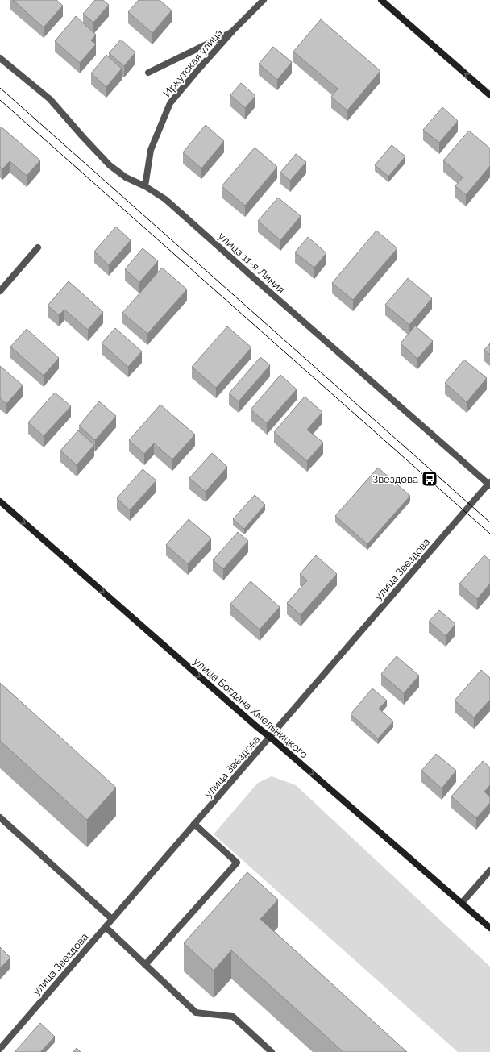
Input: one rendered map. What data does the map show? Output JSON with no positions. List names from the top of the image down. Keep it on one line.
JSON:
{"streets":{"main road":["улица Богдана Хмельницкого"],"street":["Иркутская улица","улица 11-я Линия","улица Звездова"]},"crossings":[["Иркутская улица","улица 11-я Линия"],["улица 11-я Линия","улица Звездова"],["улица Звездова","улица Богдана Хмельницкого"]],"one_way":["улица Богдана Хмельницкого"],"places":{"bus stop":["Звездова"]}}
